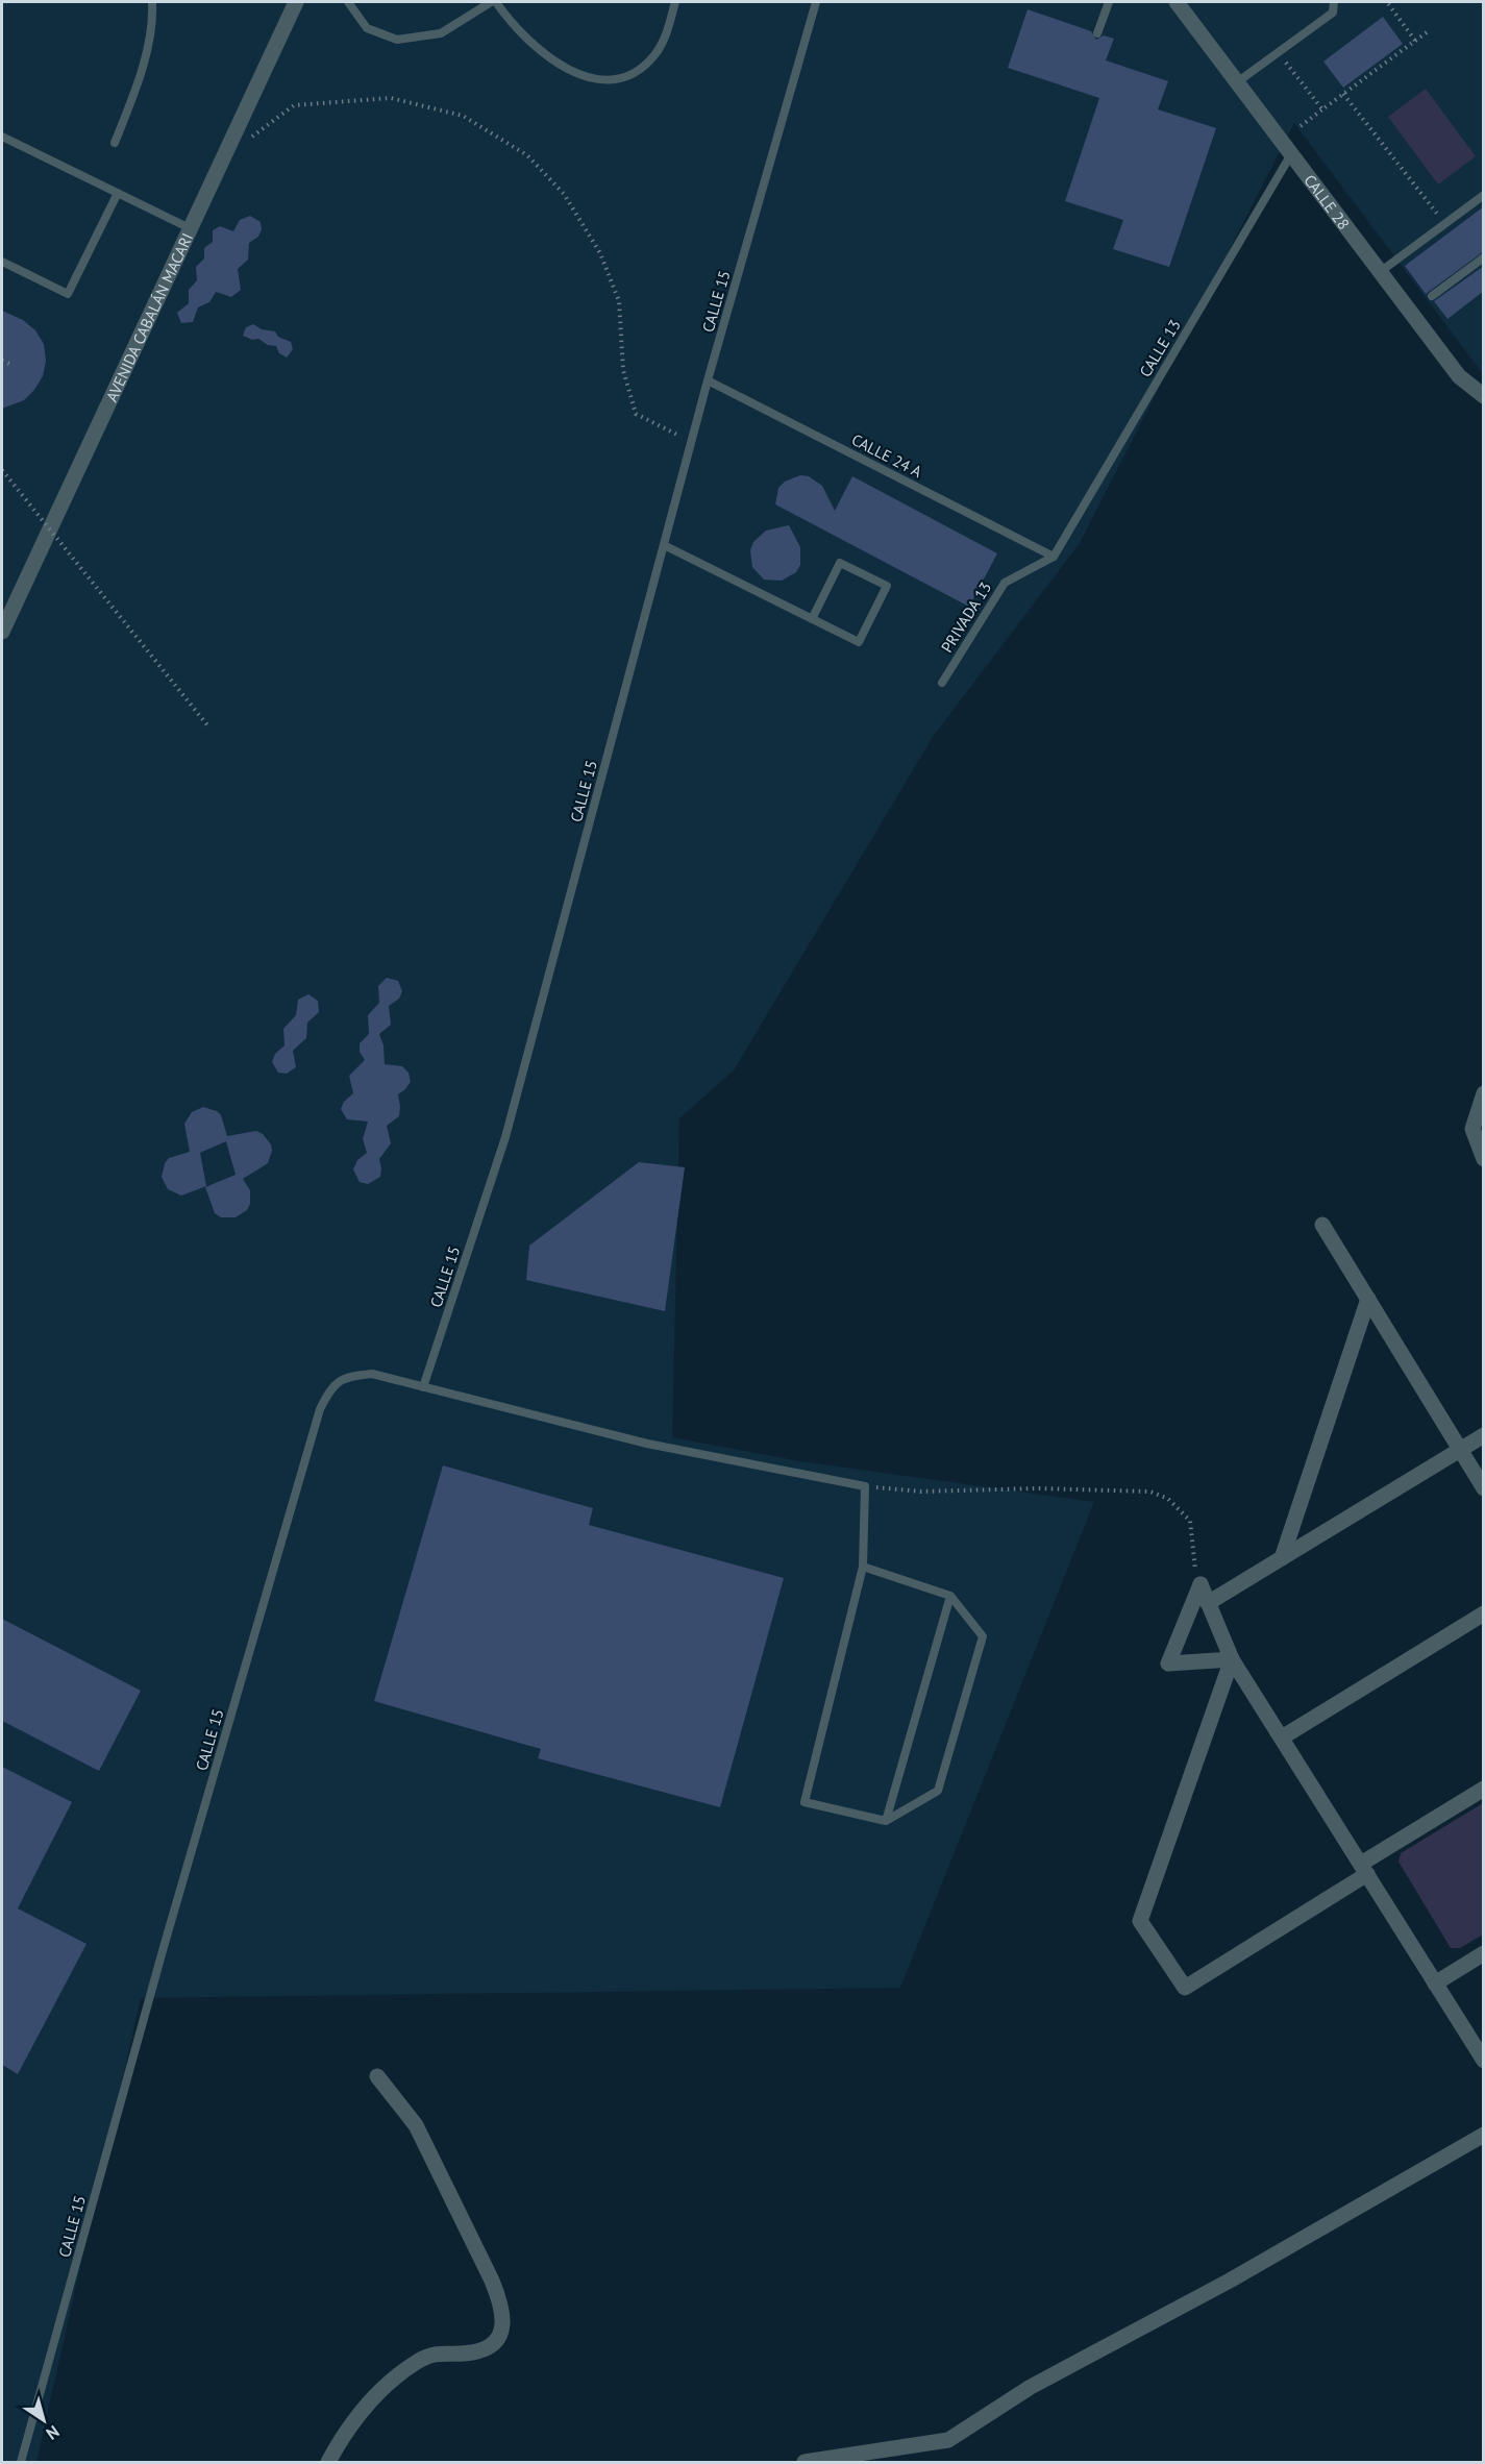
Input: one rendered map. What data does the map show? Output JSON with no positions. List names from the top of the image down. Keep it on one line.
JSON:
{"streets":{"street":["CALLE 28","AVENIDA CABALÁN MACARI"],"lane":["CALLE 15","CALLE 13","CALLE 24 A","PRIVADA 13"]},"crossings":[["CALLE 28","CALLE 13"],["CALLE 15","CALLE 24 A"],["CALLE 13","CALLE 24 A"],["CALLE 13","PRIVADA 13"],["CALLE 24 A","PRIVADA 13"]],"north":"bottom right"}
